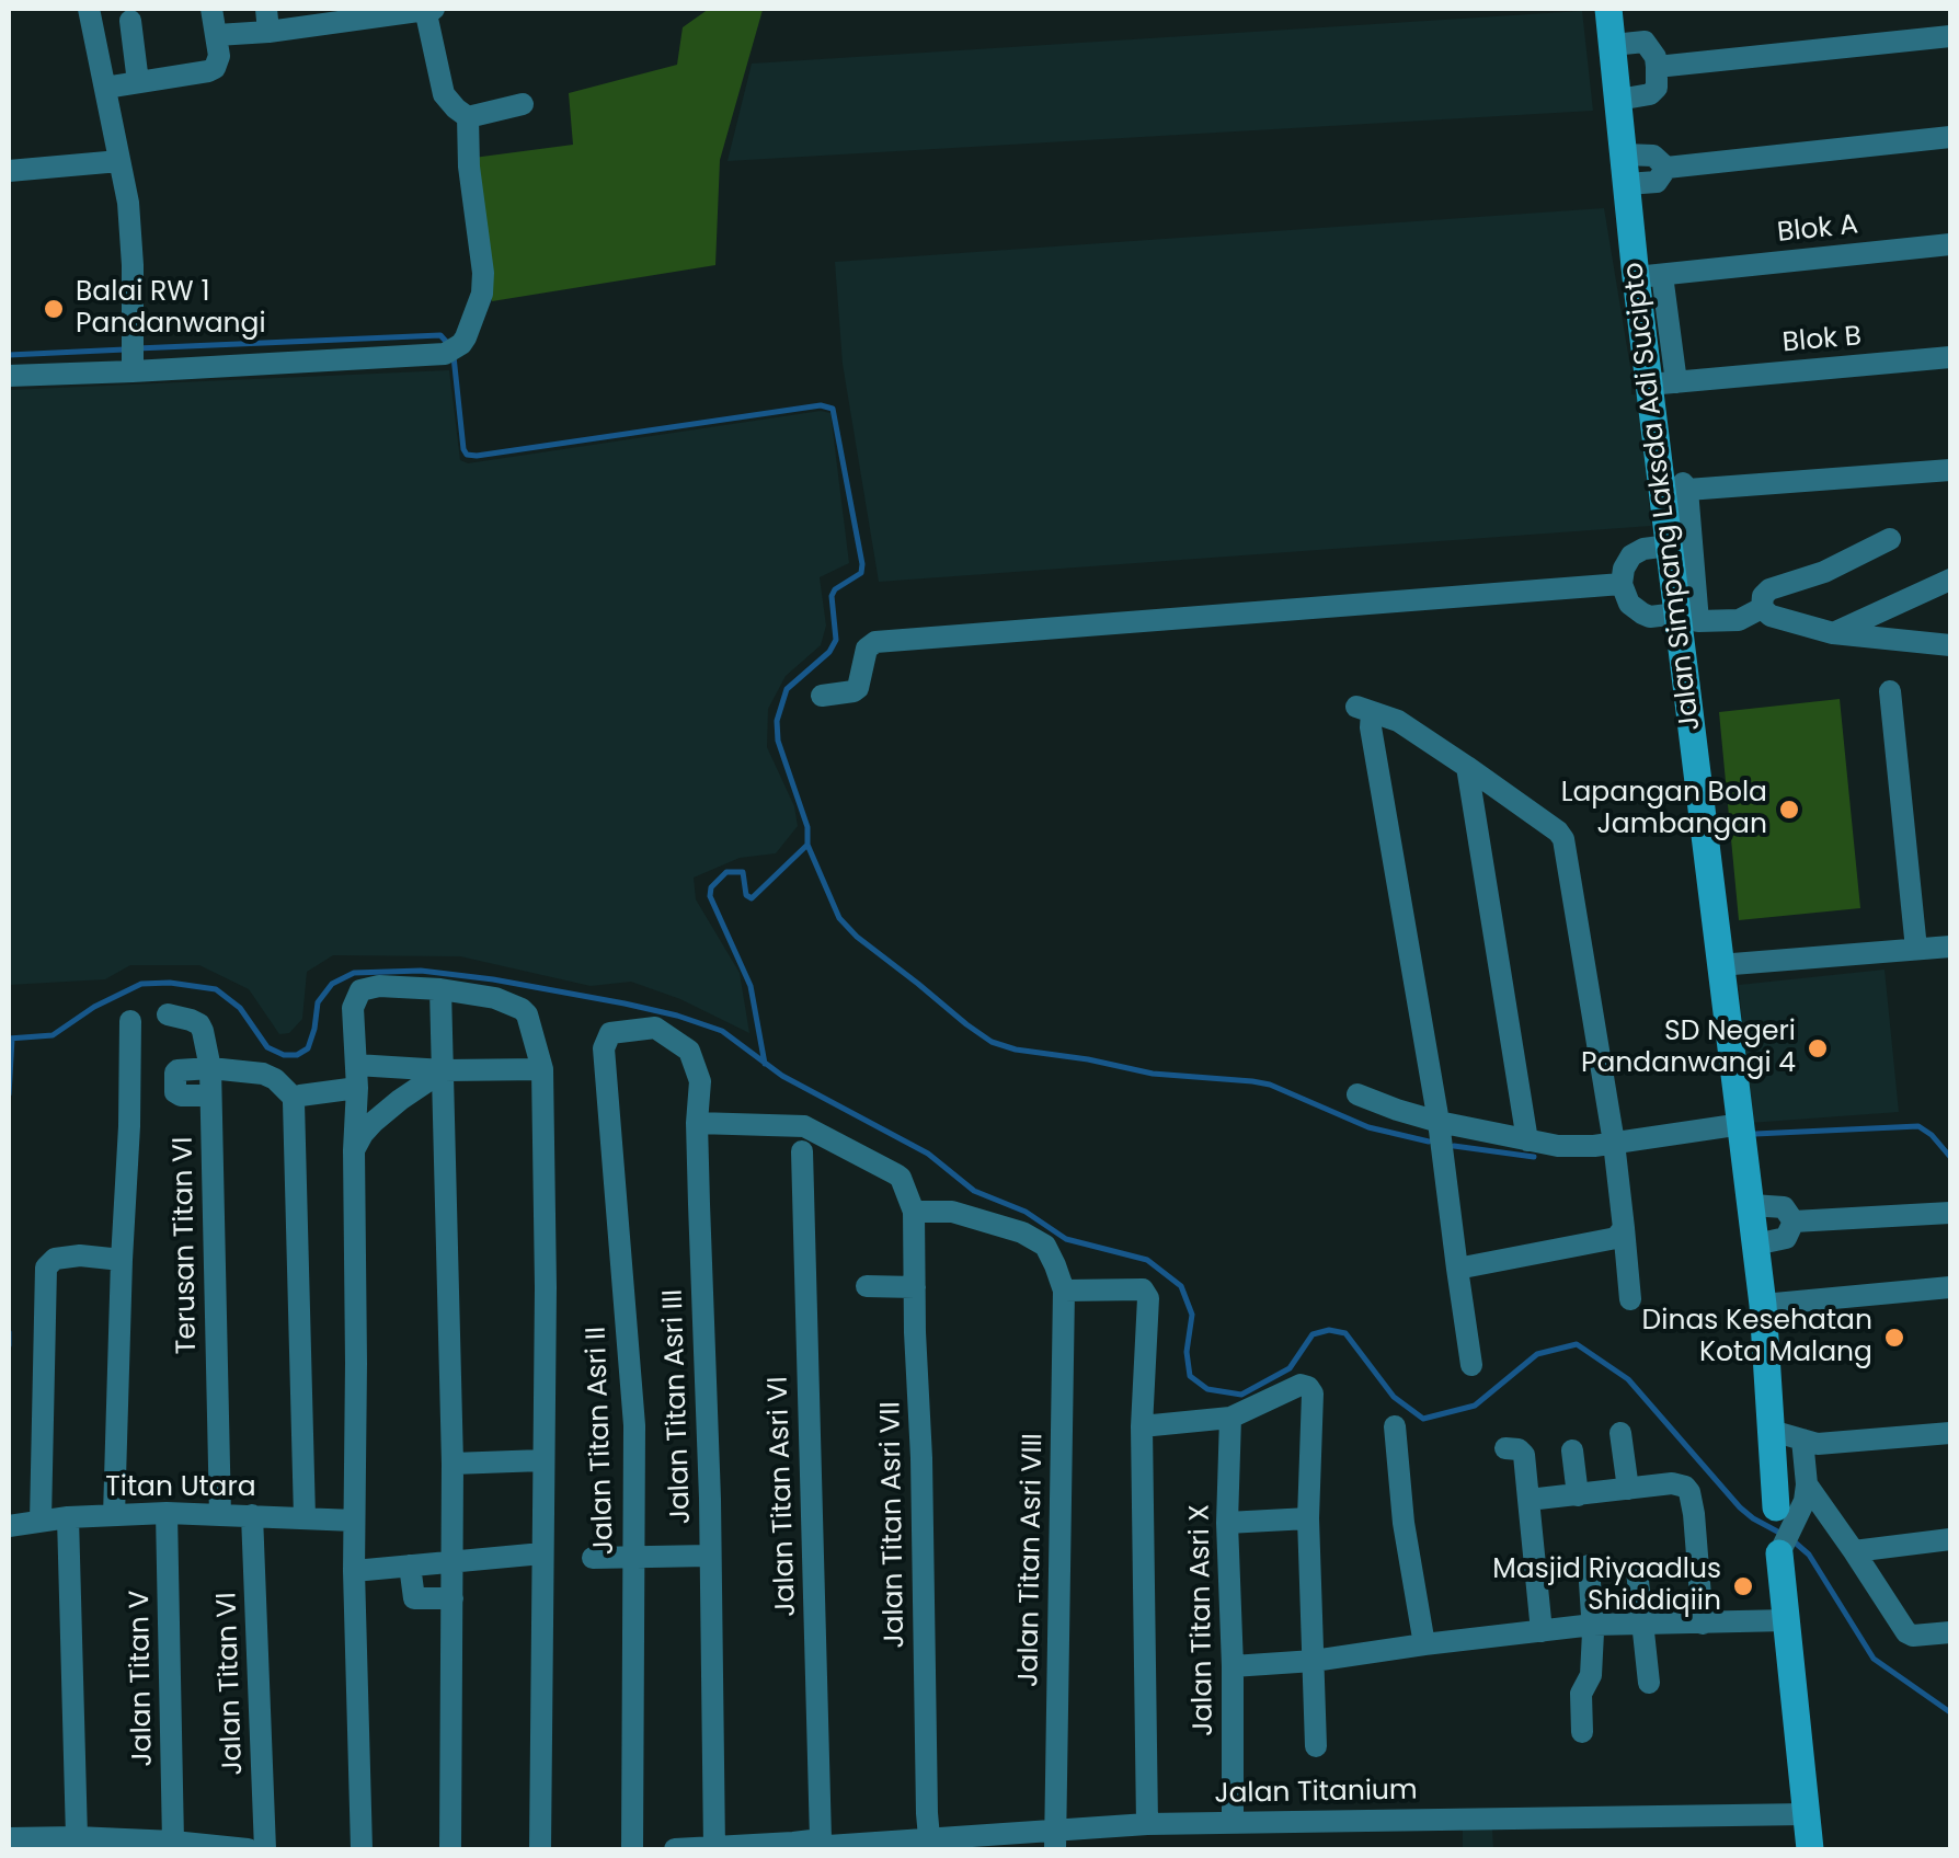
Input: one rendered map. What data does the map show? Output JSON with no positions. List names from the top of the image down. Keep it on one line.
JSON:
{"streets":{"street":["Blok A","Blok B","Jalan Simpang Laksda Adi Sucipto","Terusan Titan VI","Jalan Titan Asri III","Jalan Titan Asri II","Titan Utara","Jalan Titan Asri VI","Jalan Titan Asri VII","Jalan Titan Asri VIII","Jalan Titan Asri X","Jalan Titan V","Jalan Titan VI","Jalan Titanium"]},"crossings":[["Blok A","Jalan Simpang Laksda Adi Sucipto"],["Blok B","Jalan Simpang Laksda Adi Sucipto"],["Terusan Titan VI","Titan Utara"],["Jalan Titan Asri III","Jalan Titan Asri II"],["Jalan Titan Asri III","Jalan Titanium"],["Titan Utara","Jalan Titan V"],["Titan Utara","Jalan Titan VI"],["Jalan Titan Asri VI","Jalan Titanium"],["Jalan Titan Asri VII","Jalan Titanium"],["Jalan Titan Asri VIII","Jalan Titanium"],["Jalan Titan Asri X","Jalan Titanium"]],"places":["Balai RW 1 Pandanwangi","Lapangan Bola Jambangan","SD Negeri Pandanwangi 4","Dinas Kesehatan Kota Malang","Masjid Riyaadlus Shiddiqiin"]}
